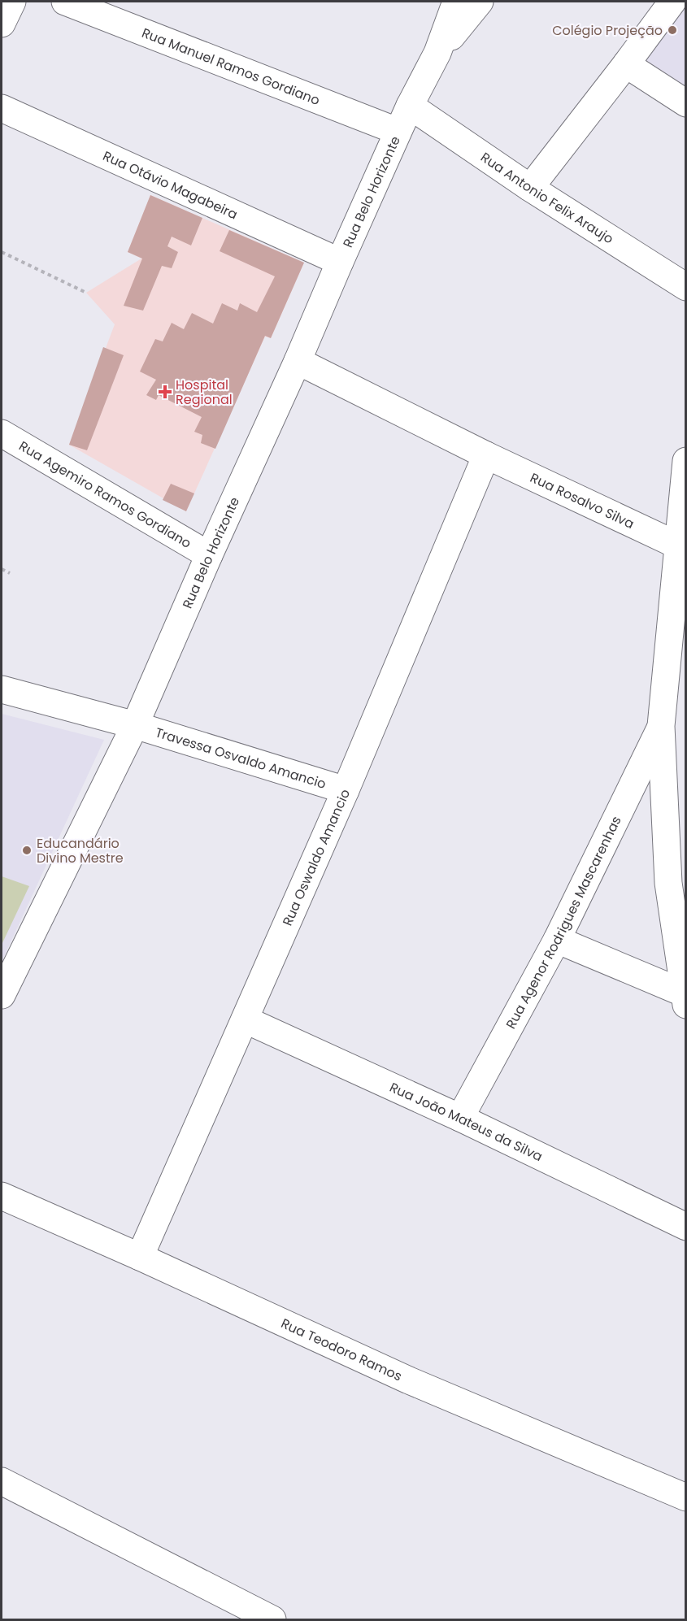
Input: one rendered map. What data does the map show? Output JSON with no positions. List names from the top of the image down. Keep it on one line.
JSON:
{"streets":{"street":["Rua Manuel Ramos Gordiano","Rua Otávio Magabeira","Rua Belo Horizonte","Rua Antonio Felix Araujo","Rua Agemiro Ramos Gordiano","Rua Rosalvo Silva","Travessa Osvaldo Amancio","Rua Oswaldo Amancio","Rua Agenor Rodrigues Mascarenhas","Rua João Mateus da Silva","Rua Teodoro Ramos"]},"crossings":[["Rua Manuel Ramos Gordiano","Rua Belo Horizonte"],["Rua Otávio Magabeira","Rua Belo Horizonte"],["Rua Belo Horizonte","Rua Antonio Felix Araujo"],["Rua Belo Horizonte","Rua Agemiro Ramos Gordiano"],["Rua Belo Horizonte","Rua Rosalvo Silva"],["Rua Belo Horizonte","Travessa Osvaldo Amancio"],["Rua Rosalvo Silva","Rua Oswaldo Amancio"],["Rua Rosalvo Silva","Rua Agenor Rodrigues Mascarenhas"],["Travessa Osvaldo Amancio","Rua Oswaldo Amancio"],["Rua Oswaldo Amancio","Rua João Mateus da Silva"],["Rua Oswaldo Amancio","Rua Teodoro Ramos"],["Rua Agenor Rodrigues Mascarenhas","Rua João Mateus da Silva"]],"places":{"other":["Colégio Projeção","Educandário Divino Mestre"],"health":["Hospital Regional"]}}
